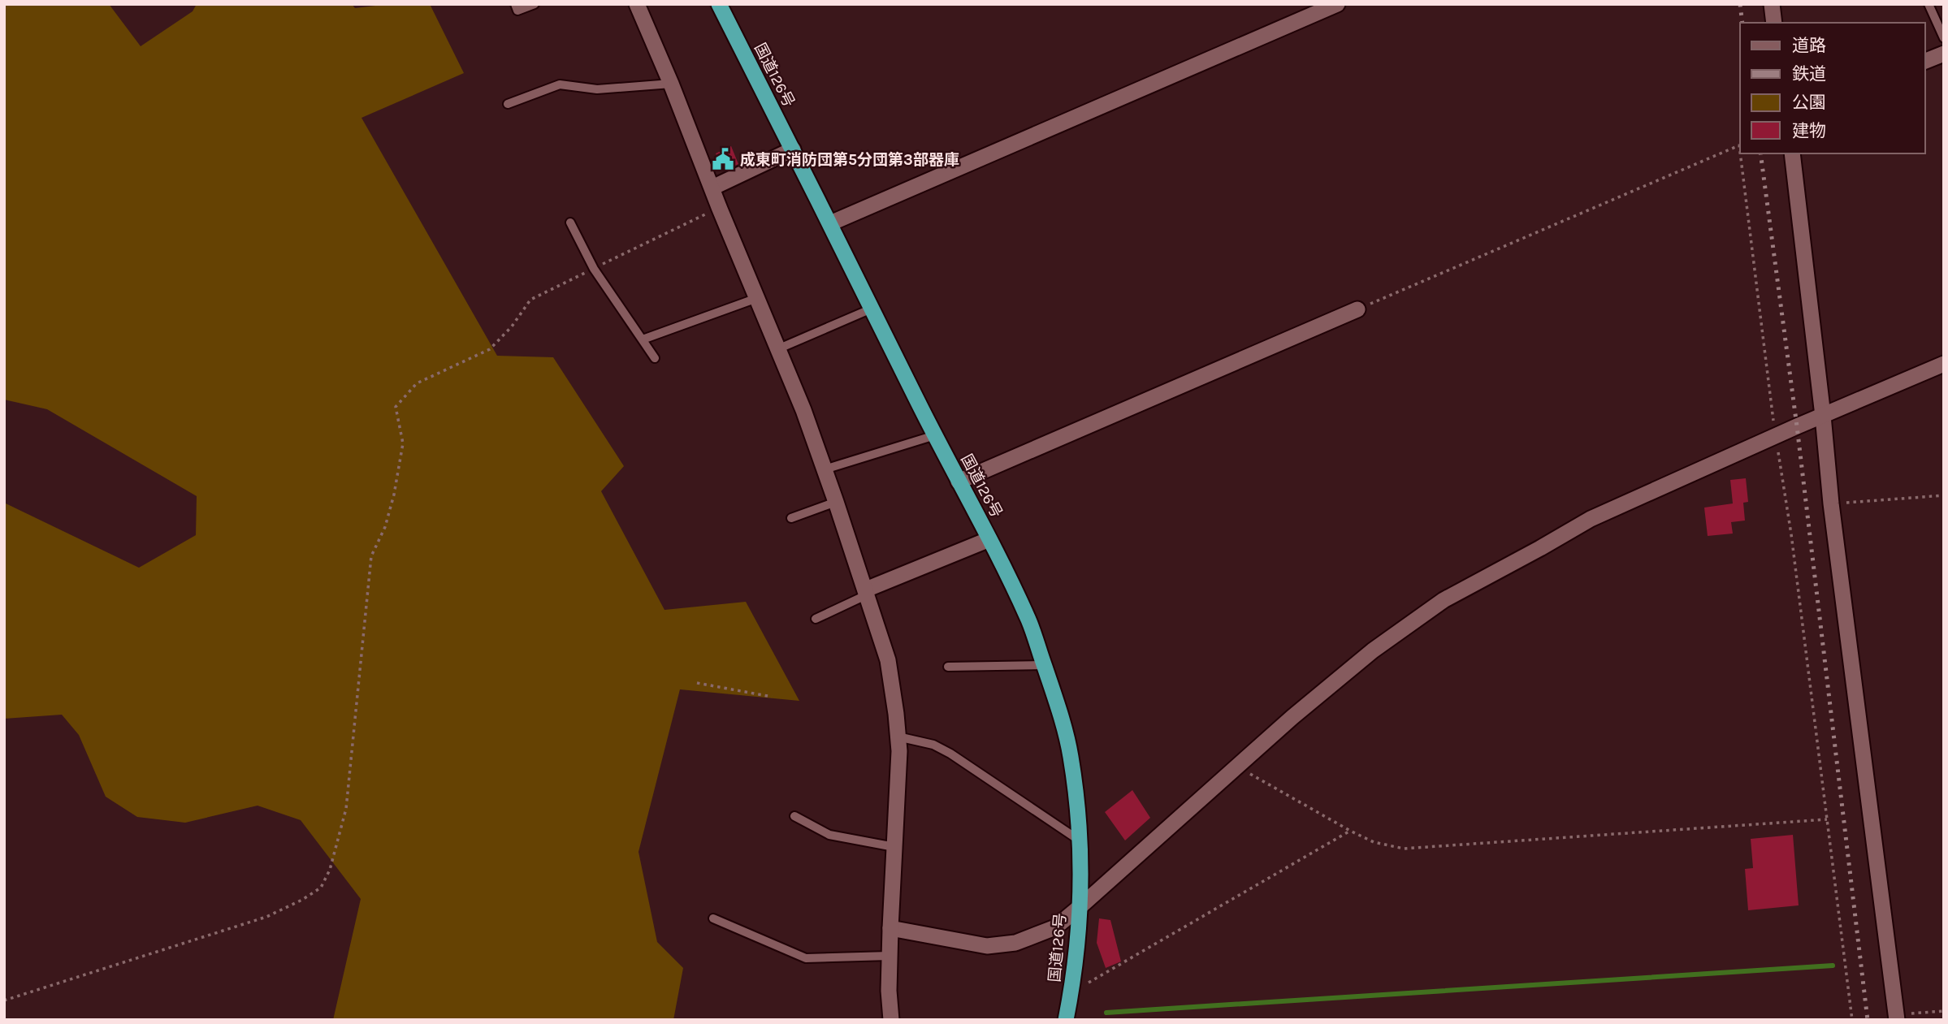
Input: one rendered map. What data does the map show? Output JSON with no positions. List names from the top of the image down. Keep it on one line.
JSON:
{"streets":{"highway":["国道126号"]},"places":{"public building":["成東町消防団第5分団第3部器庫"]},"legend":["道路","鉄道","公園","建物"]}
